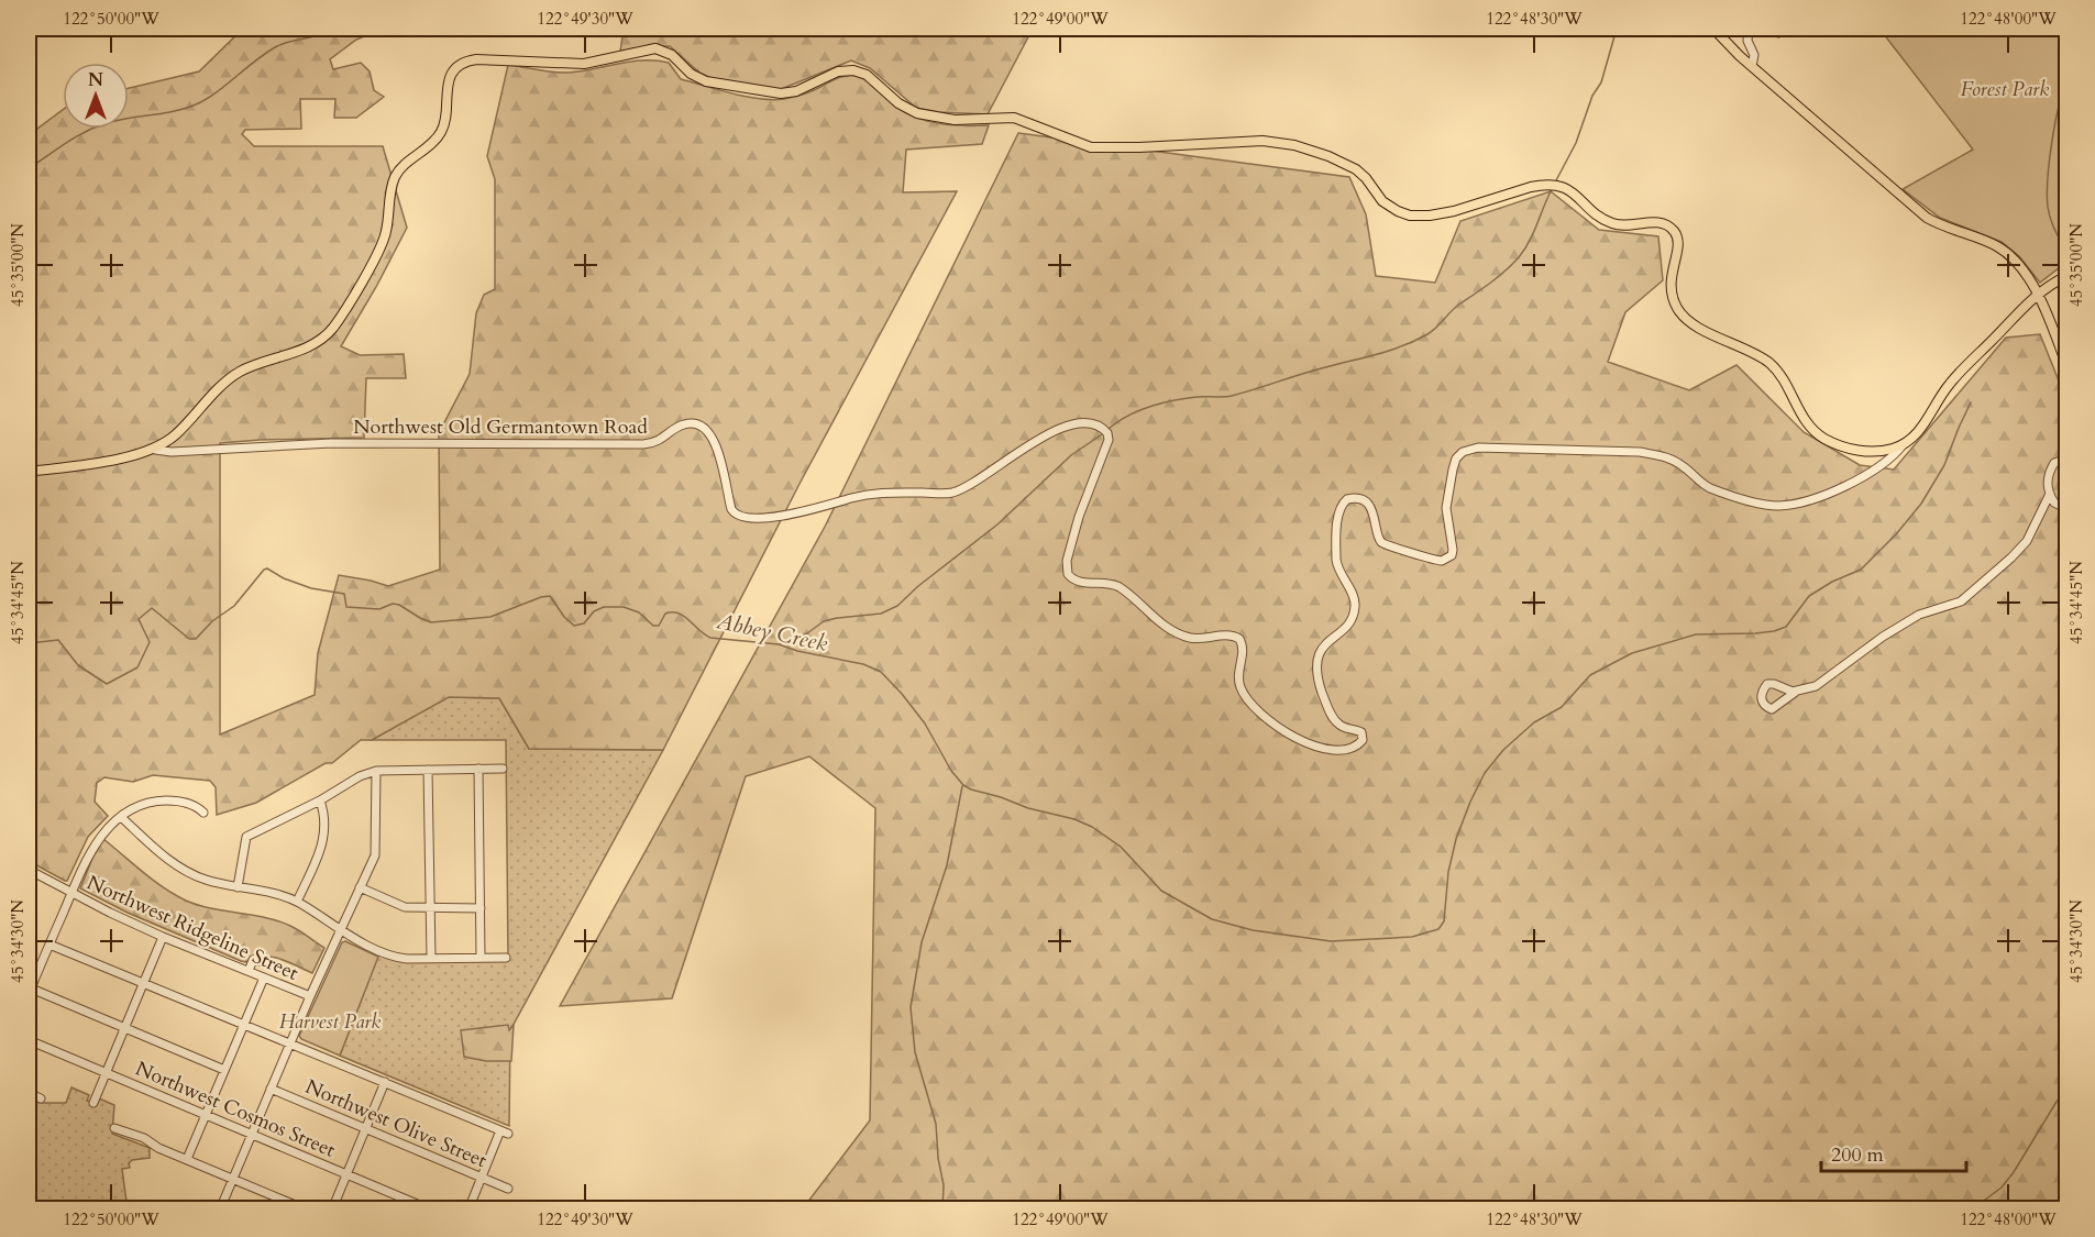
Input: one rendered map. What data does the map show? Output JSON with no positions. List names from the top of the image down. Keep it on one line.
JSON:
{"streets":{"street":["Northwest Old Germantown Road","Northwest Ridgeline Street","Northwest Cosmos Street","Northwest Olive Street"]},"water":["Abbey Creek"],"parks":["Forest Park","Harvest Park"],"scale_bar":"200 m","north":"top","coordinates":["122°50'00\"W","122°49'30\"W","122°49'00\"W","122°48'30\"W","122°48'00\"W","45°35'00\"N","45°34'45\"N","45°34'30\"N"]}
